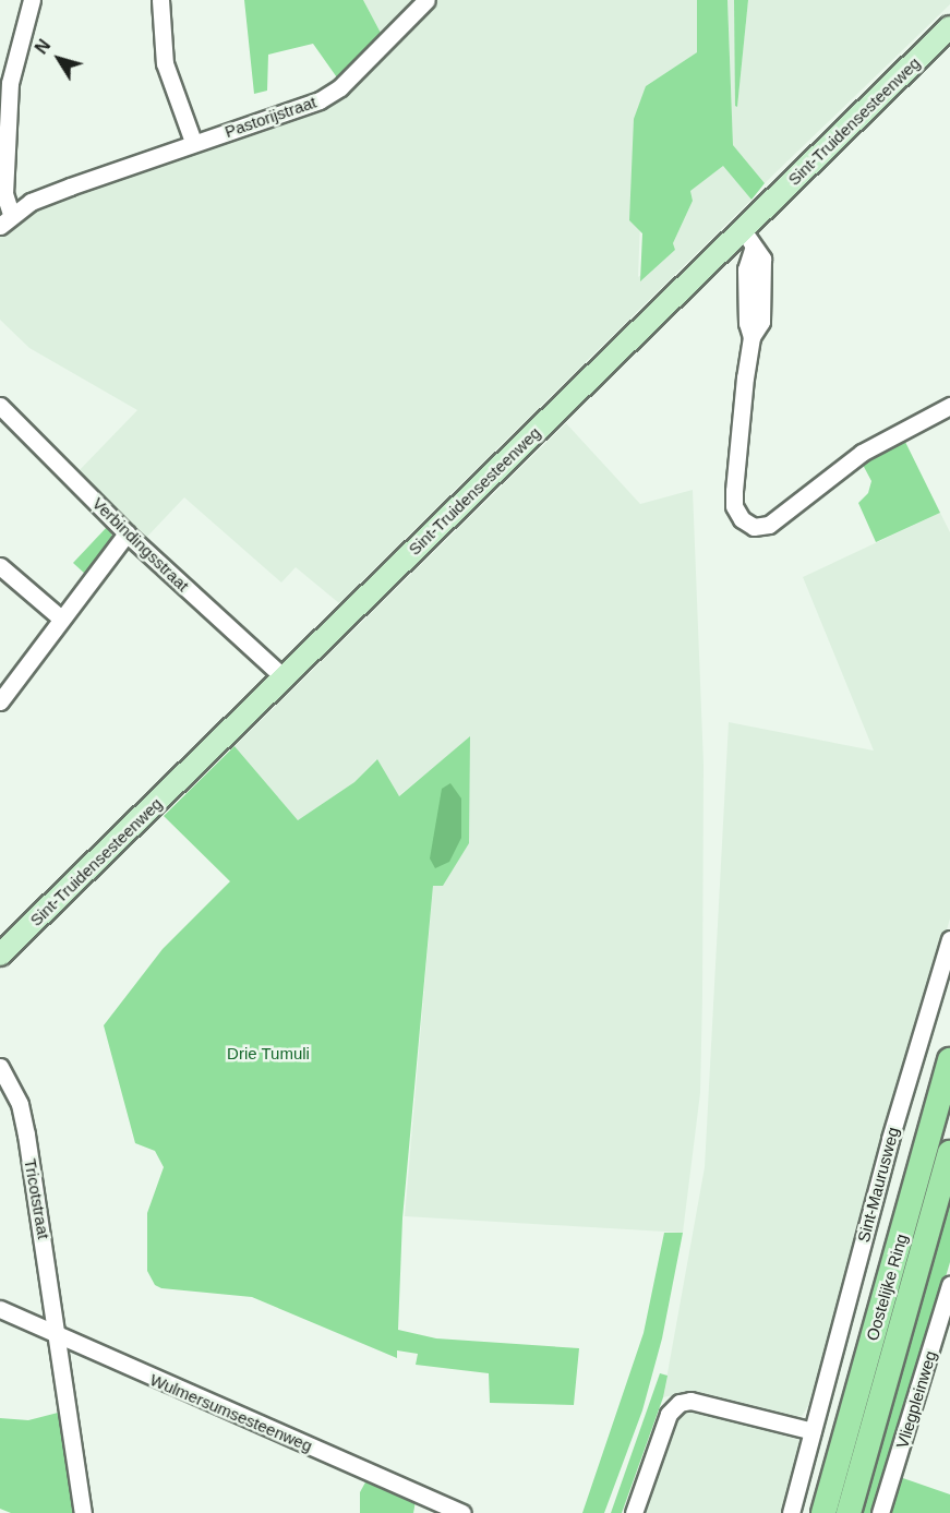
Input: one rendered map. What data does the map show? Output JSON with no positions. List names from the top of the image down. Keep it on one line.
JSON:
{"streets":{"highway":["Oostelijke Ring"],"main road":["Sint-Truidensesteenweg"],"street":["Pastorijstraat","Verbindingsstraat","Sint-Maurusweg","Tricotstraat","Vliegpleinweg","Wulmersumsesteenweg"]},"crossings":[["Sint-Truidensesteenweg","Verbindingsstraat"],["Tricotstraat","Wulmersumsesteenweg"]],"parks":["Drie Tumuli"],"north":"top left"}
